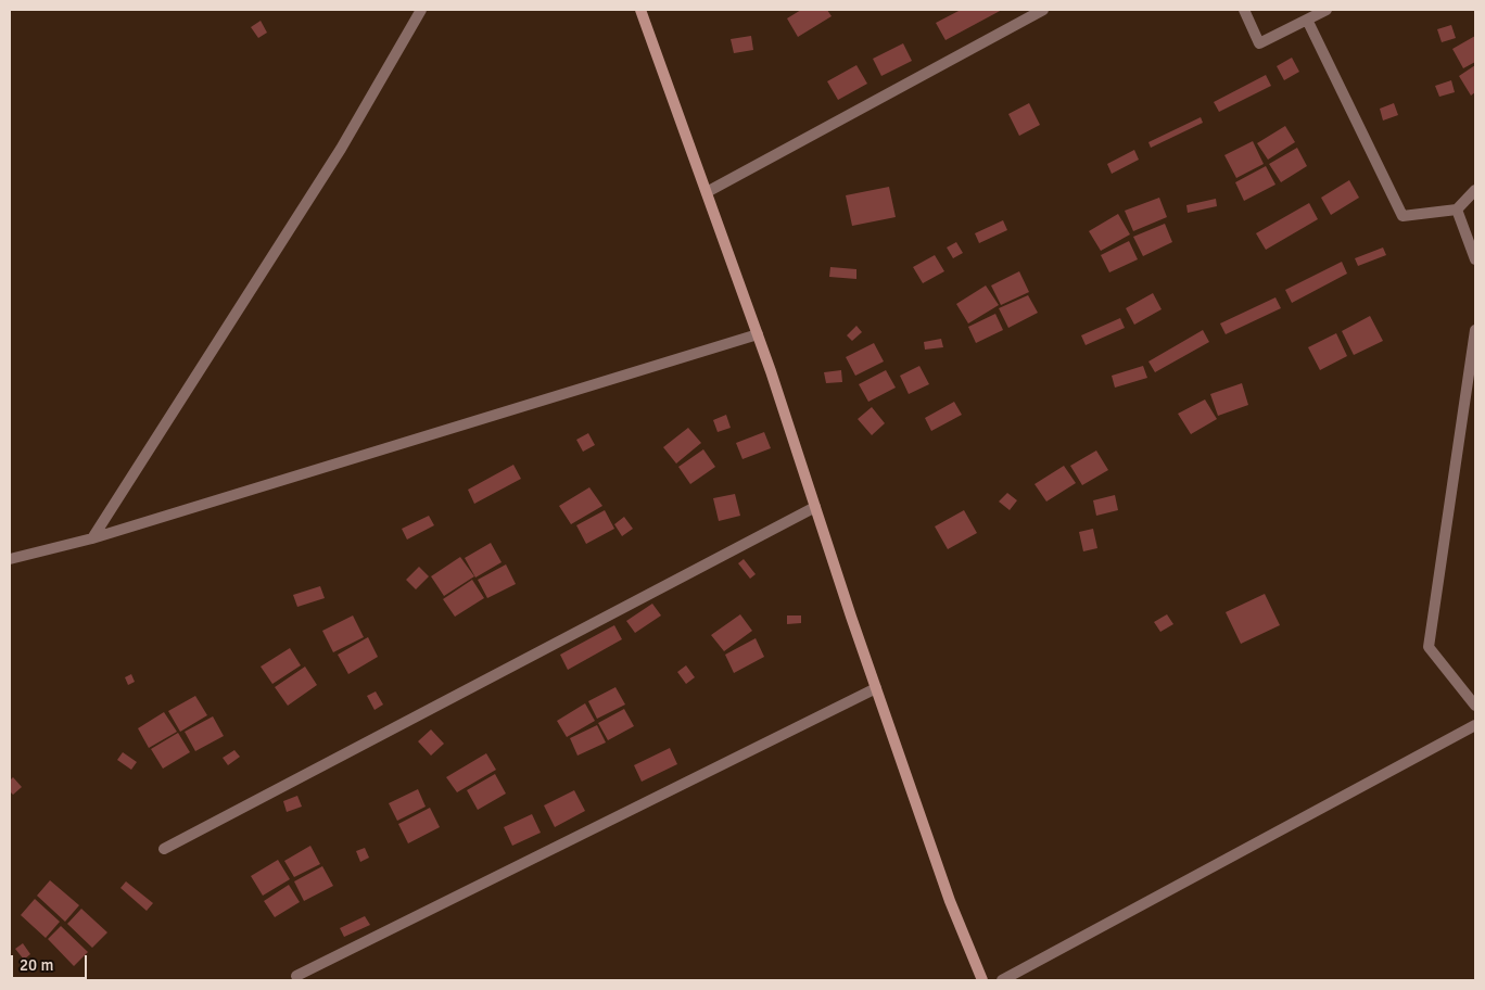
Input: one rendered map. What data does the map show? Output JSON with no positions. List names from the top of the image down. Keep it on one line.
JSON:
{"scale_bar":"20 m"}
